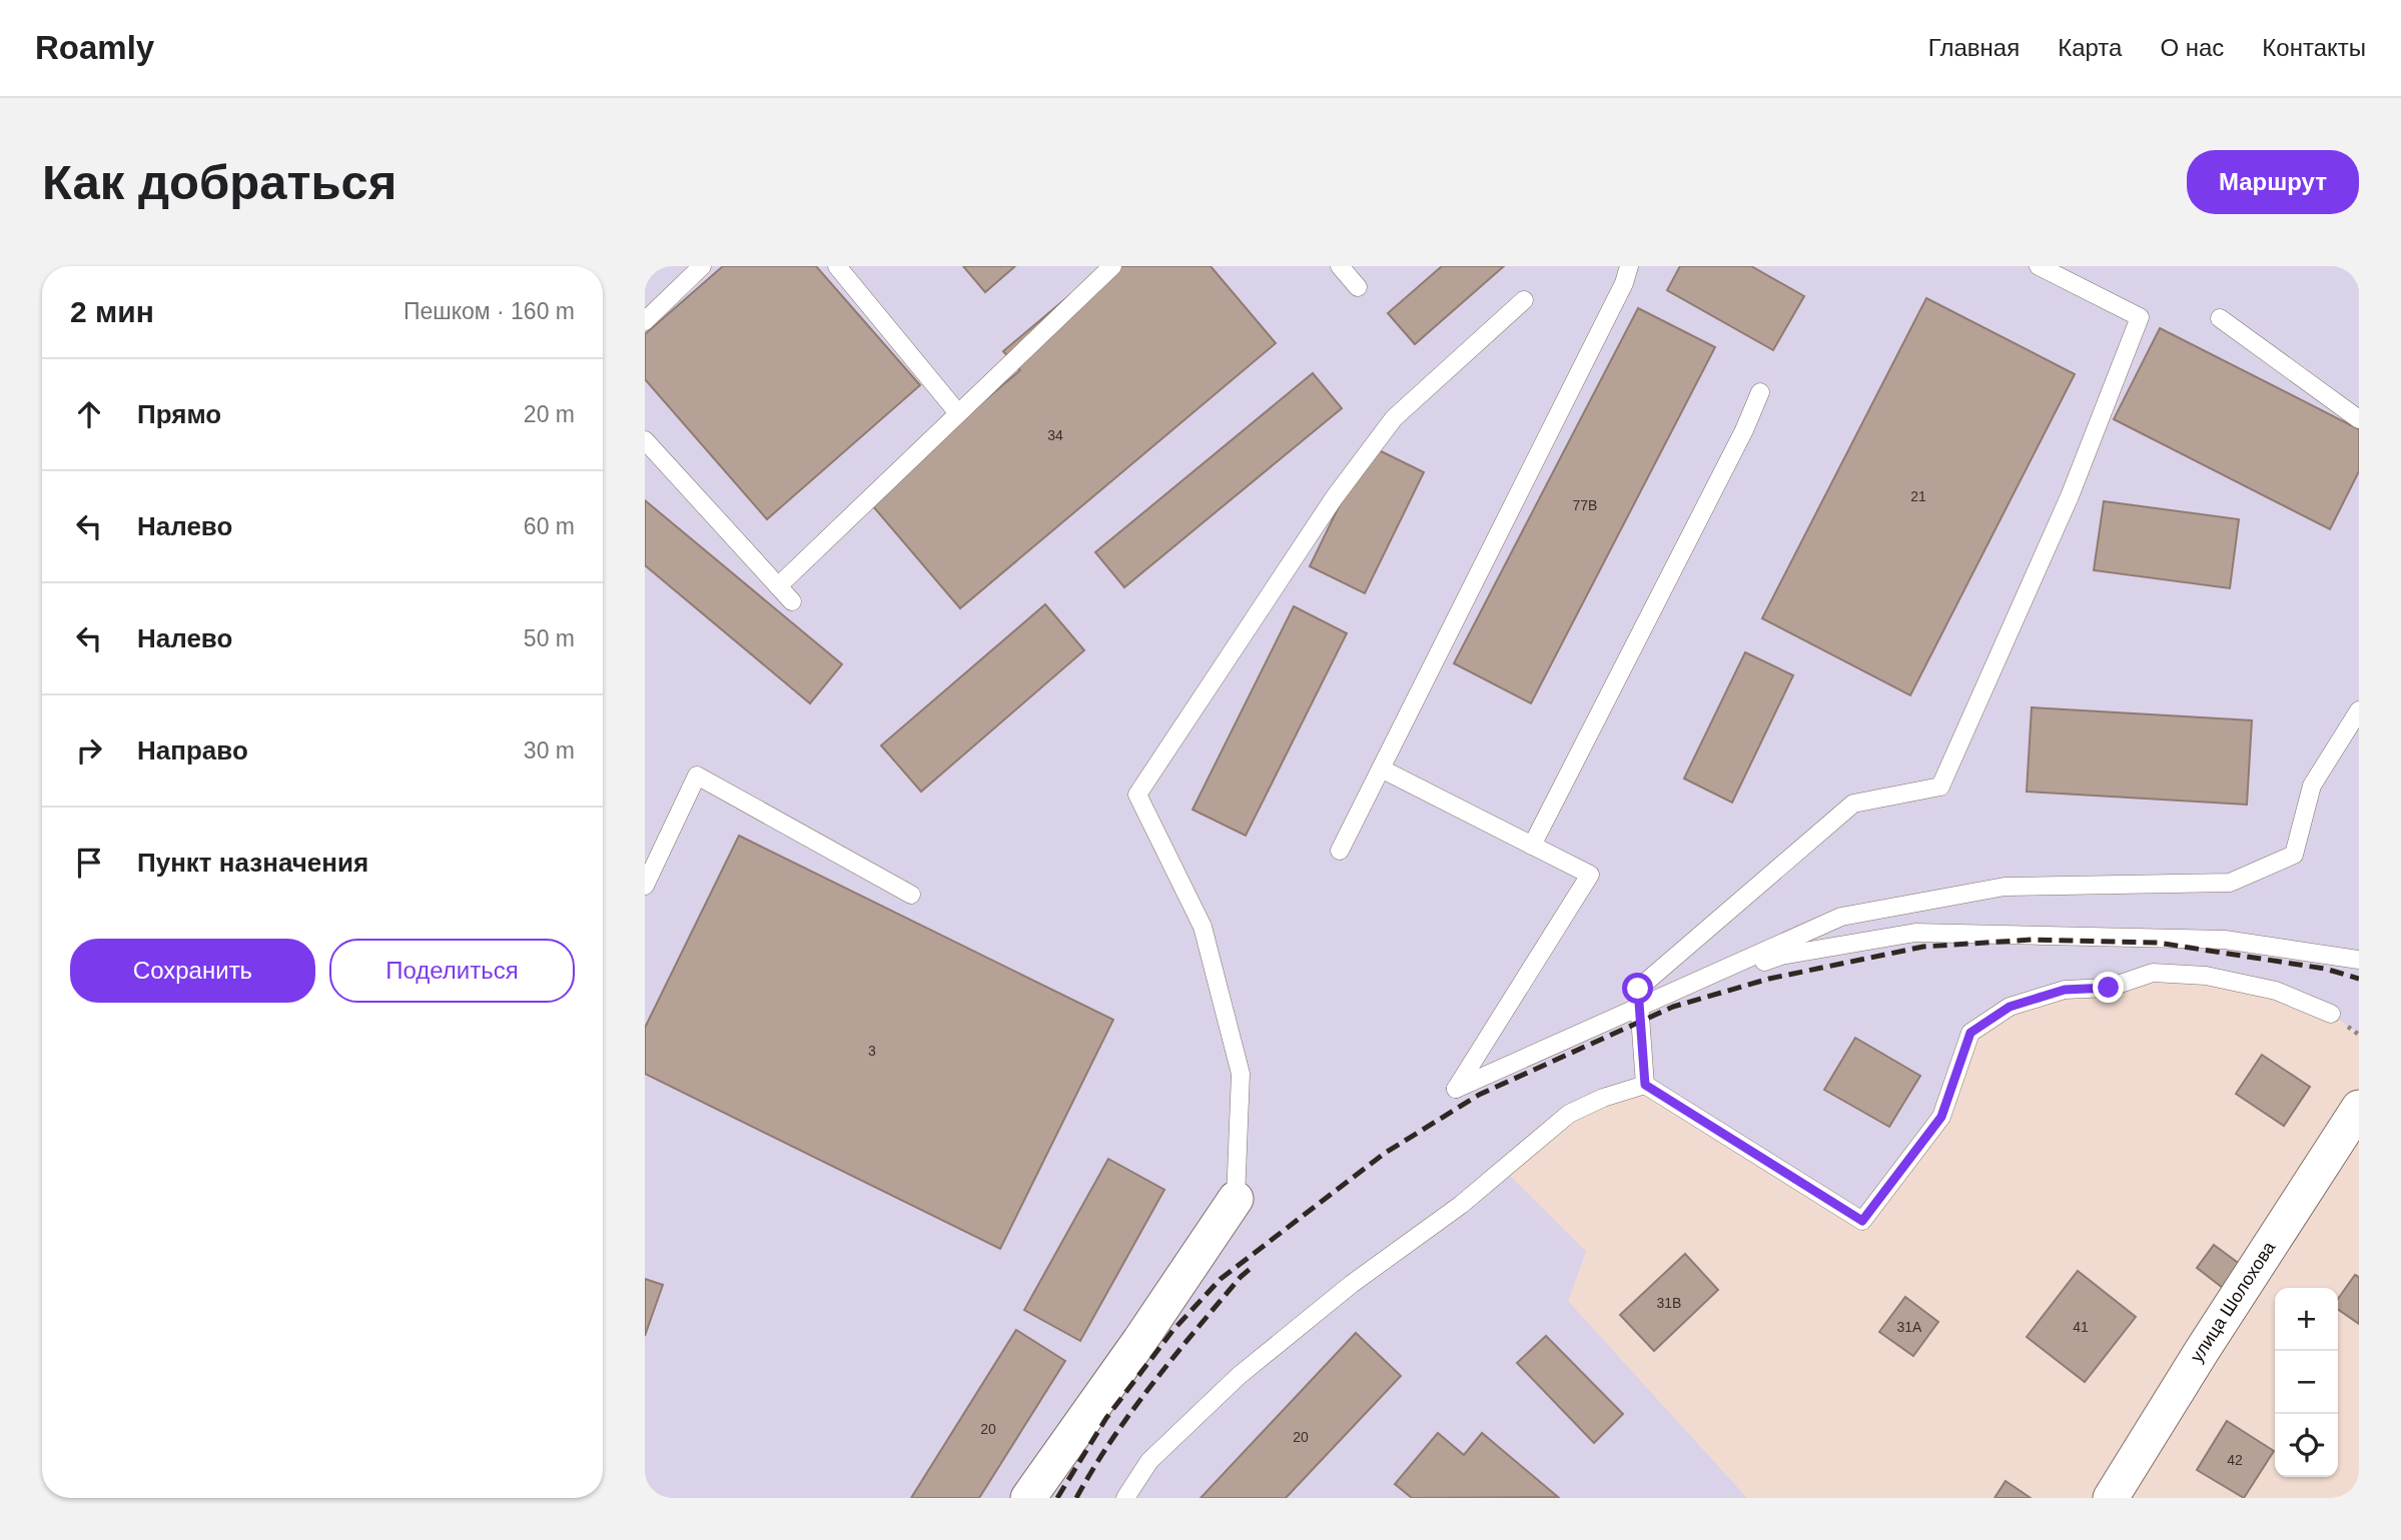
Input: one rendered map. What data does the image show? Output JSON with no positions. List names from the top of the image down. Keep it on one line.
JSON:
{"streets":{"street":["улица Шолохова"]},"house_numbers":["34","21","77В","3","31В","31А","41","20","20","42"],"page":{"header":"Roamly","nav":["Главная","Карта","О нас","Контакты"],"buttons":["Маршрут",["Сохранить","Поделиться"]],"title":"Как добраться","heading":["2 мин","Пешком · 160 m"],"list":[["Прямо","20 m"],["Налево","60 m"],["Налево","50 m"],["Направо","30 m"],"Пункт назначения"],"map_buttons":["+","−"]}}
